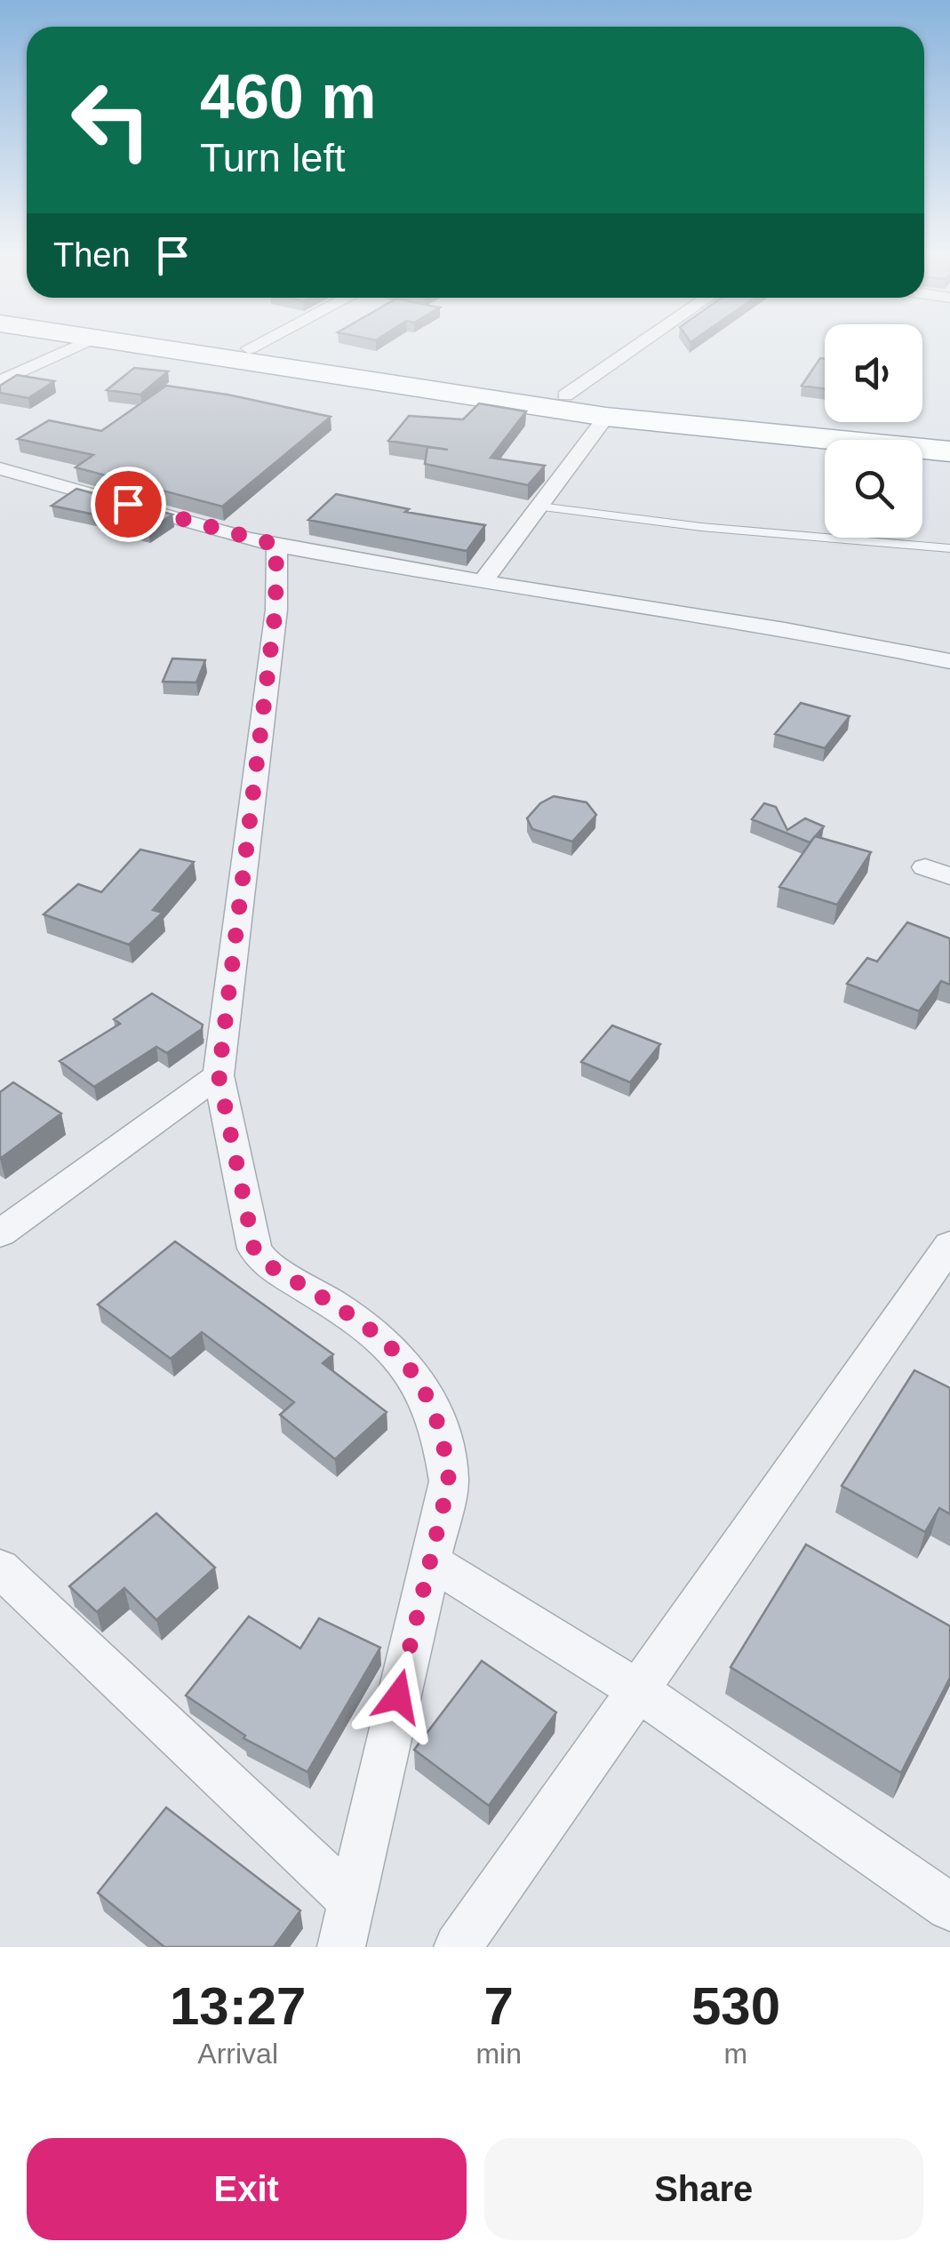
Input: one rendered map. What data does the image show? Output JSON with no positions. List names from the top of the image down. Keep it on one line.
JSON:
{"page":{"turn":["460 m","Turn left"],"then":"Then","eta":["13:27","Arrival","7","min","530","m"],"buttons":["Exit","Share"]}}
